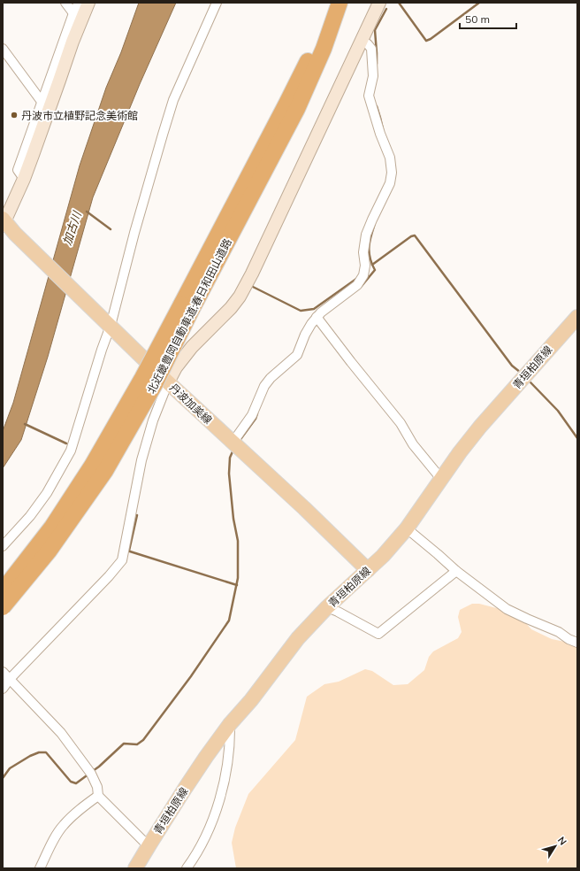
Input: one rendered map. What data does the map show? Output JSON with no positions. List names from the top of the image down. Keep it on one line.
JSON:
{"streets":{"highway":["北近畿豊岡自動車道;春日和田山道路"],"main road":["青垣柏原線","丹波加美線"]},"crossings":[["青垣柏原線","丹波加美線"]],"water":["加古川"],"places":["丹波市立植野記念美術館"],"scale_bar":"50 m","north":"top right"}
